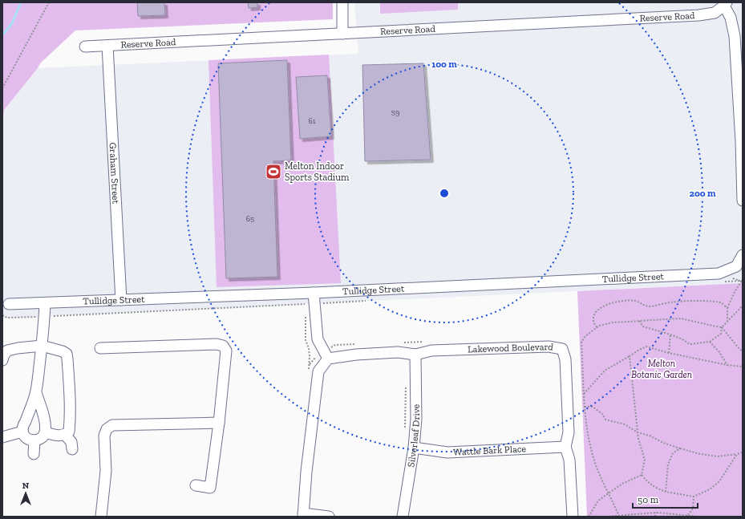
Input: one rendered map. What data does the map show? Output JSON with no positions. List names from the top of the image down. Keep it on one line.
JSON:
{"streets":{"street":["Reserve Road","Graham Street","Tullidge Street","Lakewood Boulevard","Silverleaf Drive","Wattle Bark Place"]},"crossings":[["Reserve Road","Graham Street"],["Graham Street","Tullidge Street"],["Lakewood Boulevard","Silverleaf Drive"],["Lakewood Boulevard","Wattle Bark Place"],["Silverleaf Drive","Wattle Bark Place"]],"parks":["Melton Botanic Garden"],"places":{"sports":["Melton Indoor Sports Stadium"]},"house_numbers":["59","61","65"],"scale_bar":"50 m","north":"top","rings":["100 m","200 m"]}
